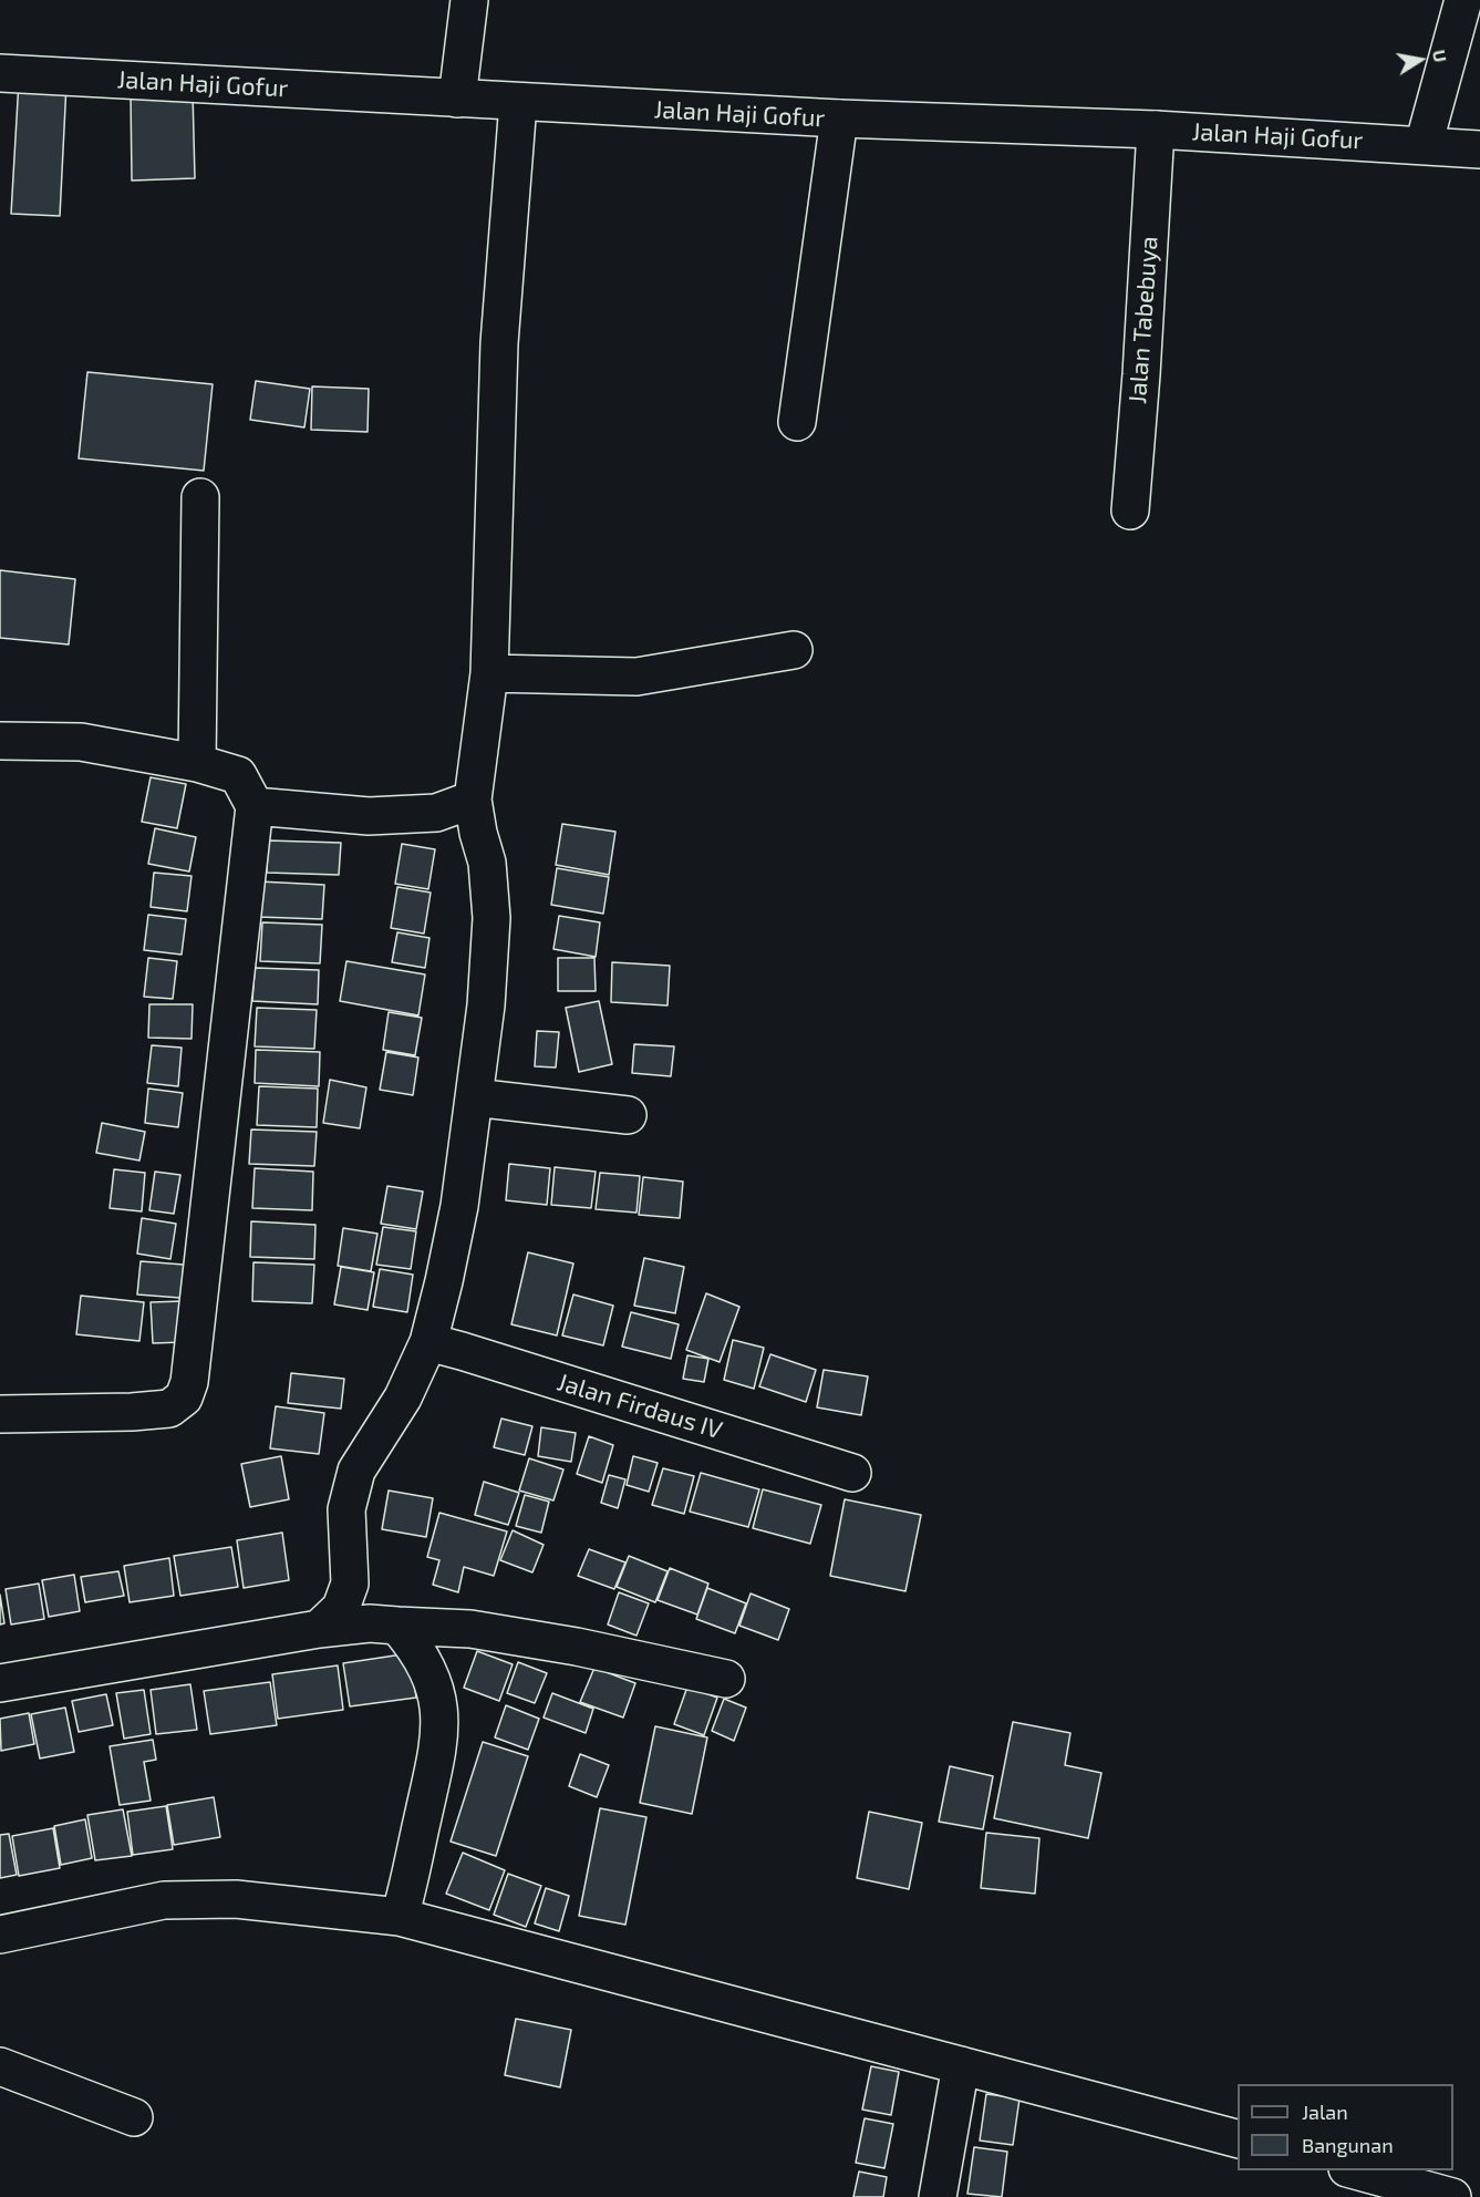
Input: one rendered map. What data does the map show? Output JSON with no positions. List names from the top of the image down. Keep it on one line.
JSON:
{"streets":{"street":["Jalan Haji Gofur","Jalan Tabebuya","Jalan Firdaus IV"]},"crossings":[["Jalan Haji Gofur","Jalan Tabebuya"]],"legend":["Jalan","Bangunan"],"north":"right"}
